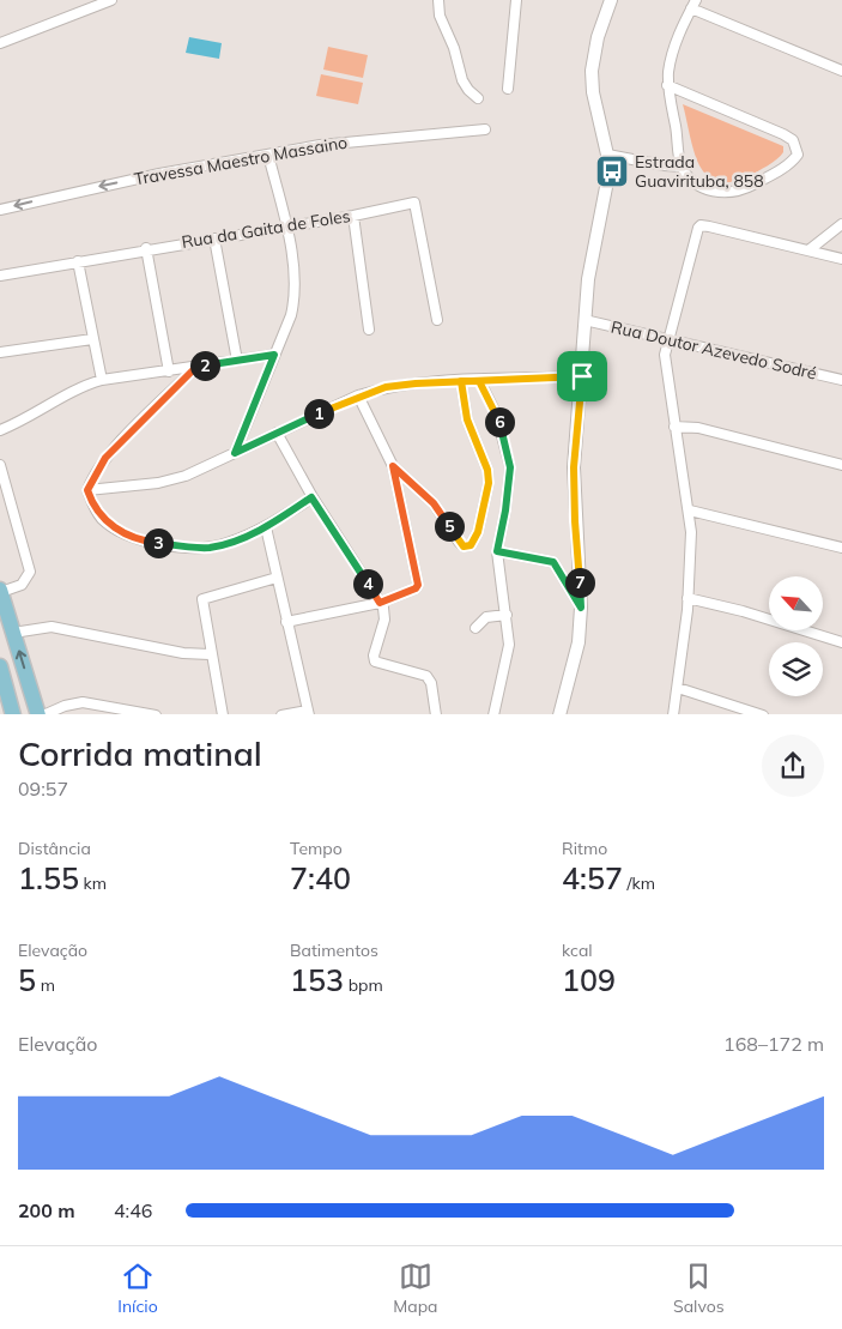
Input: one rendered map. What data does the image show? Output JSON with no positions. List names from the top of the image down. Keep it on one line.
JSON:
{"streets":{"street":["Travessa Maestro Massaino","Rua da Gaita de Foles","Rua Doutor Azevedo Sodré"]},"one_way":["Travessa Maestro Massaino"],"places":{"bus stop":["Estrada Guavirituba, 858"]},"north":"top left","page":{"pins":["2","1","6","5","3","7","4"],"heading":["Corrida matinal","09:57"],"stats":[["Distância","1.55 km"],["Tempo","7:40"],["Ritmo","4:57 /km"],["Elevação","5 m"],["Batimentos","153 bpm"],["kcal","109"]],"chart":["Elevação","168–172 m"],"list":[{"name":"200 m","note":"4:46"}],"tabs":["Início","Mapa","Salvos"]}}
